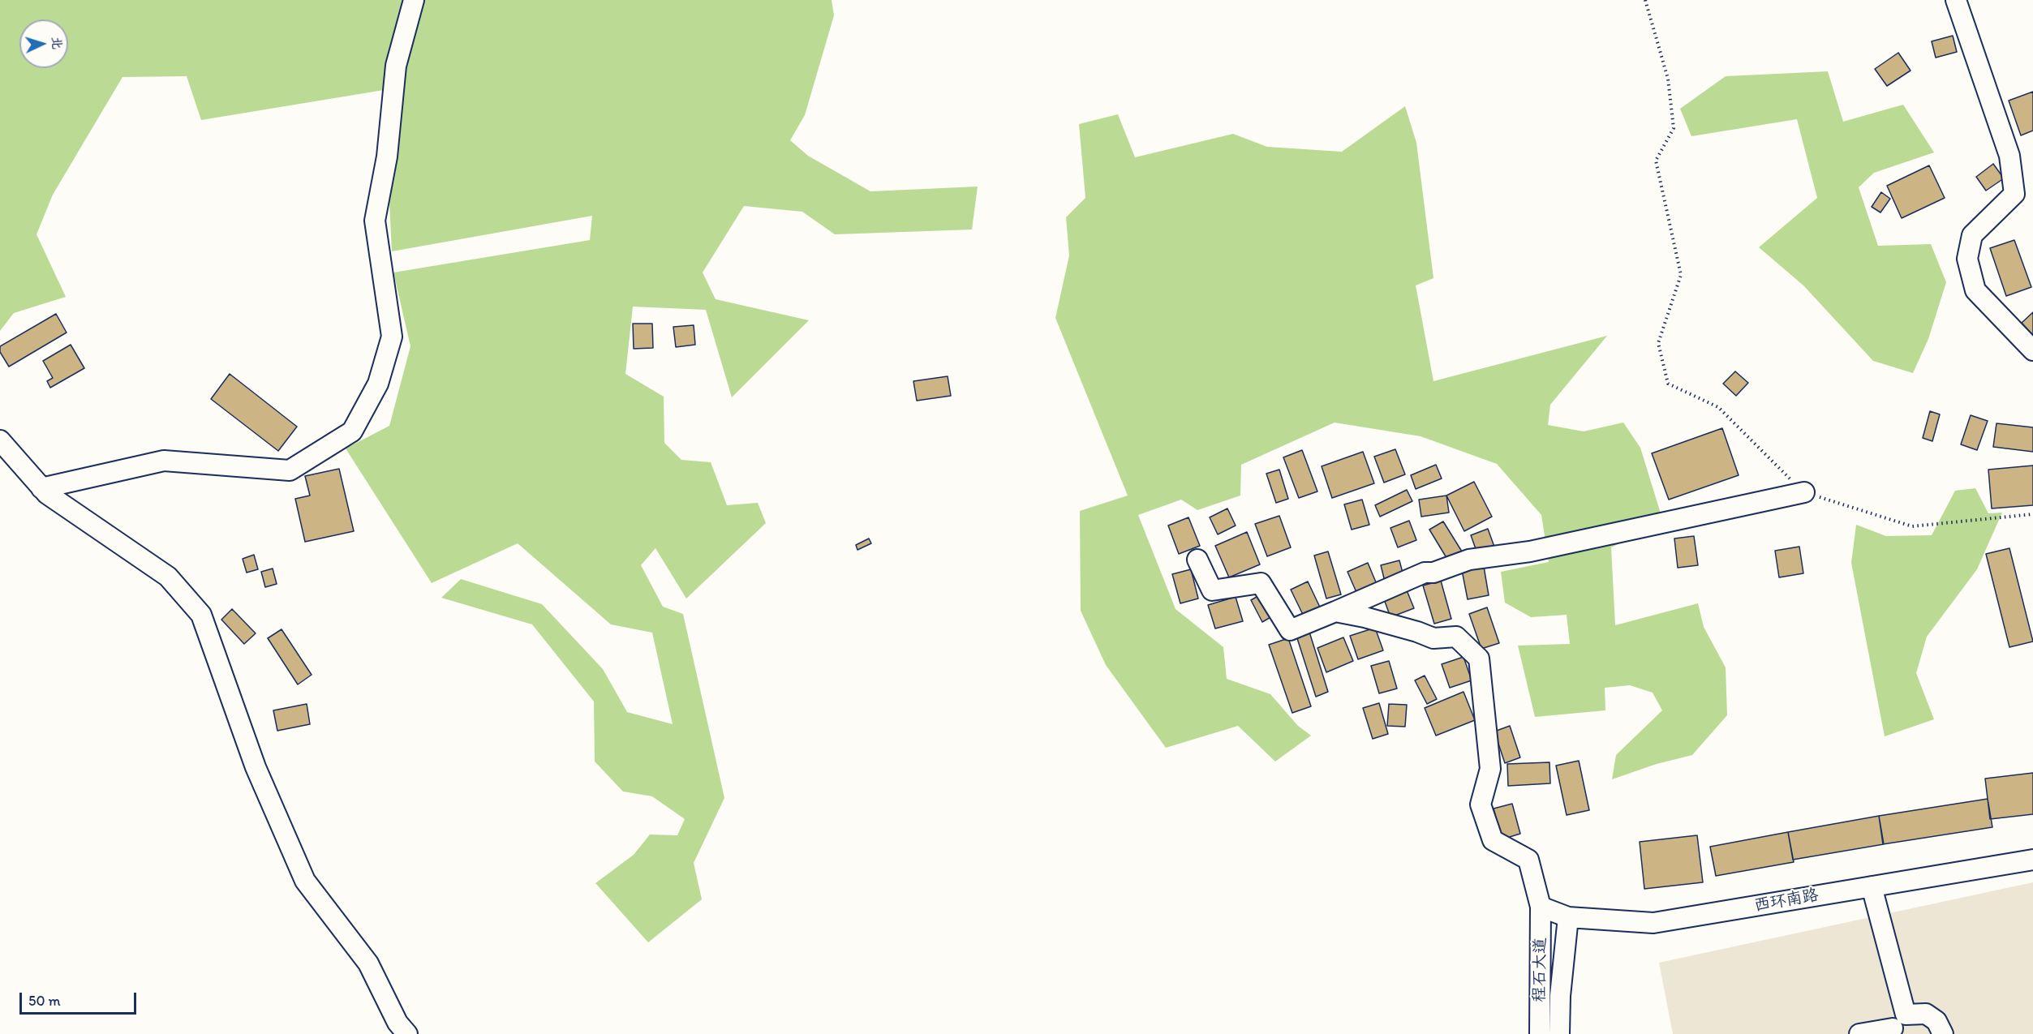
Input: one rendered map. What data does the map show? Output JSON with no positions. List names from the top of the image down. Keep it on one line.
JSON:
{"streets":{"street":["西环南路","程石大道"]},"crossings":[["西环南路","程石大道"]],"scale_bar":"50 m","north":"right"}
